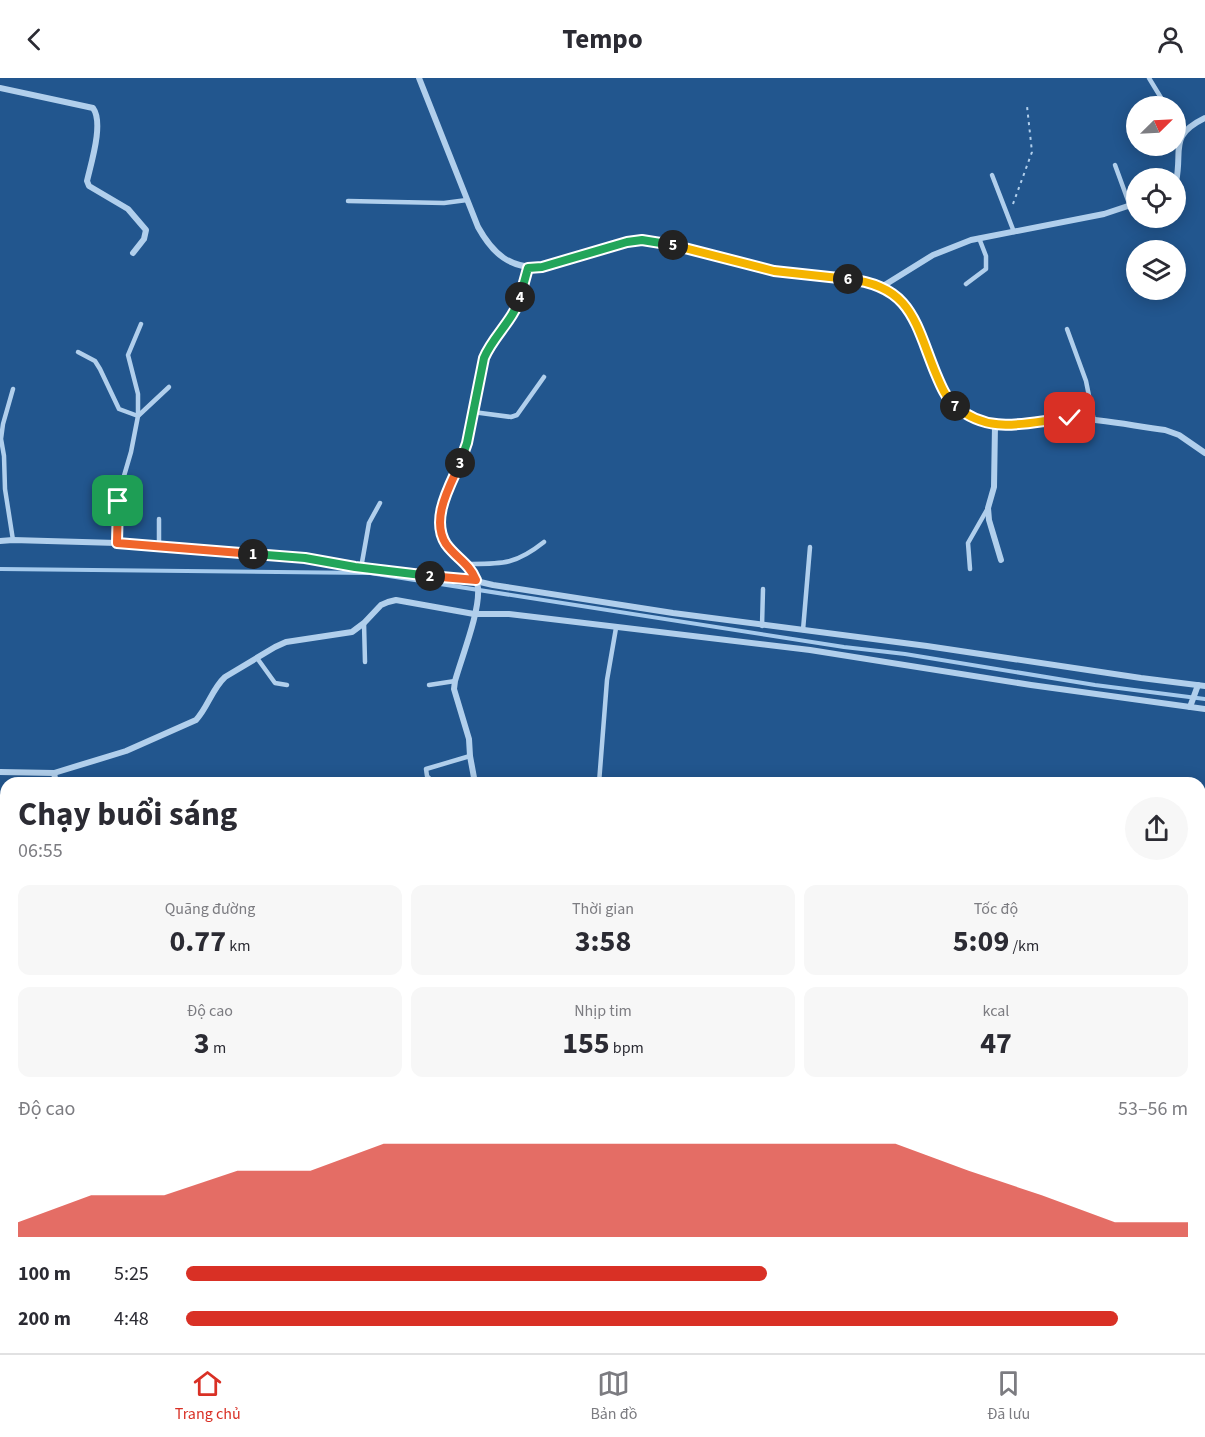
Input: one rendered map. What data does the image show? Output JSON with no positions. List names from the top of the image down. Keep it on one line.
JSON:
{"north":"top right","page":{"header":"Tempo","pins":["5","6","4","7","3","1","2"],"heading":["Chạy buổi sáng","06:55"],"stats":[["Quãng đường","0.77 km"],["Thời gian","3:58"],["Tốc độ","5:09 /km"],["Độ cao","3 m"],["Nhịp tim","155 bpm"],["kcal","47"]],"chart":["Độ cao","53–56 m"],"list":[{"name":"100 m","note":"5:25"},{"name":"200 m","note":"4:48"}],"tabs":["Trang chủ","Bản đồ","Đã lưu"]}}
